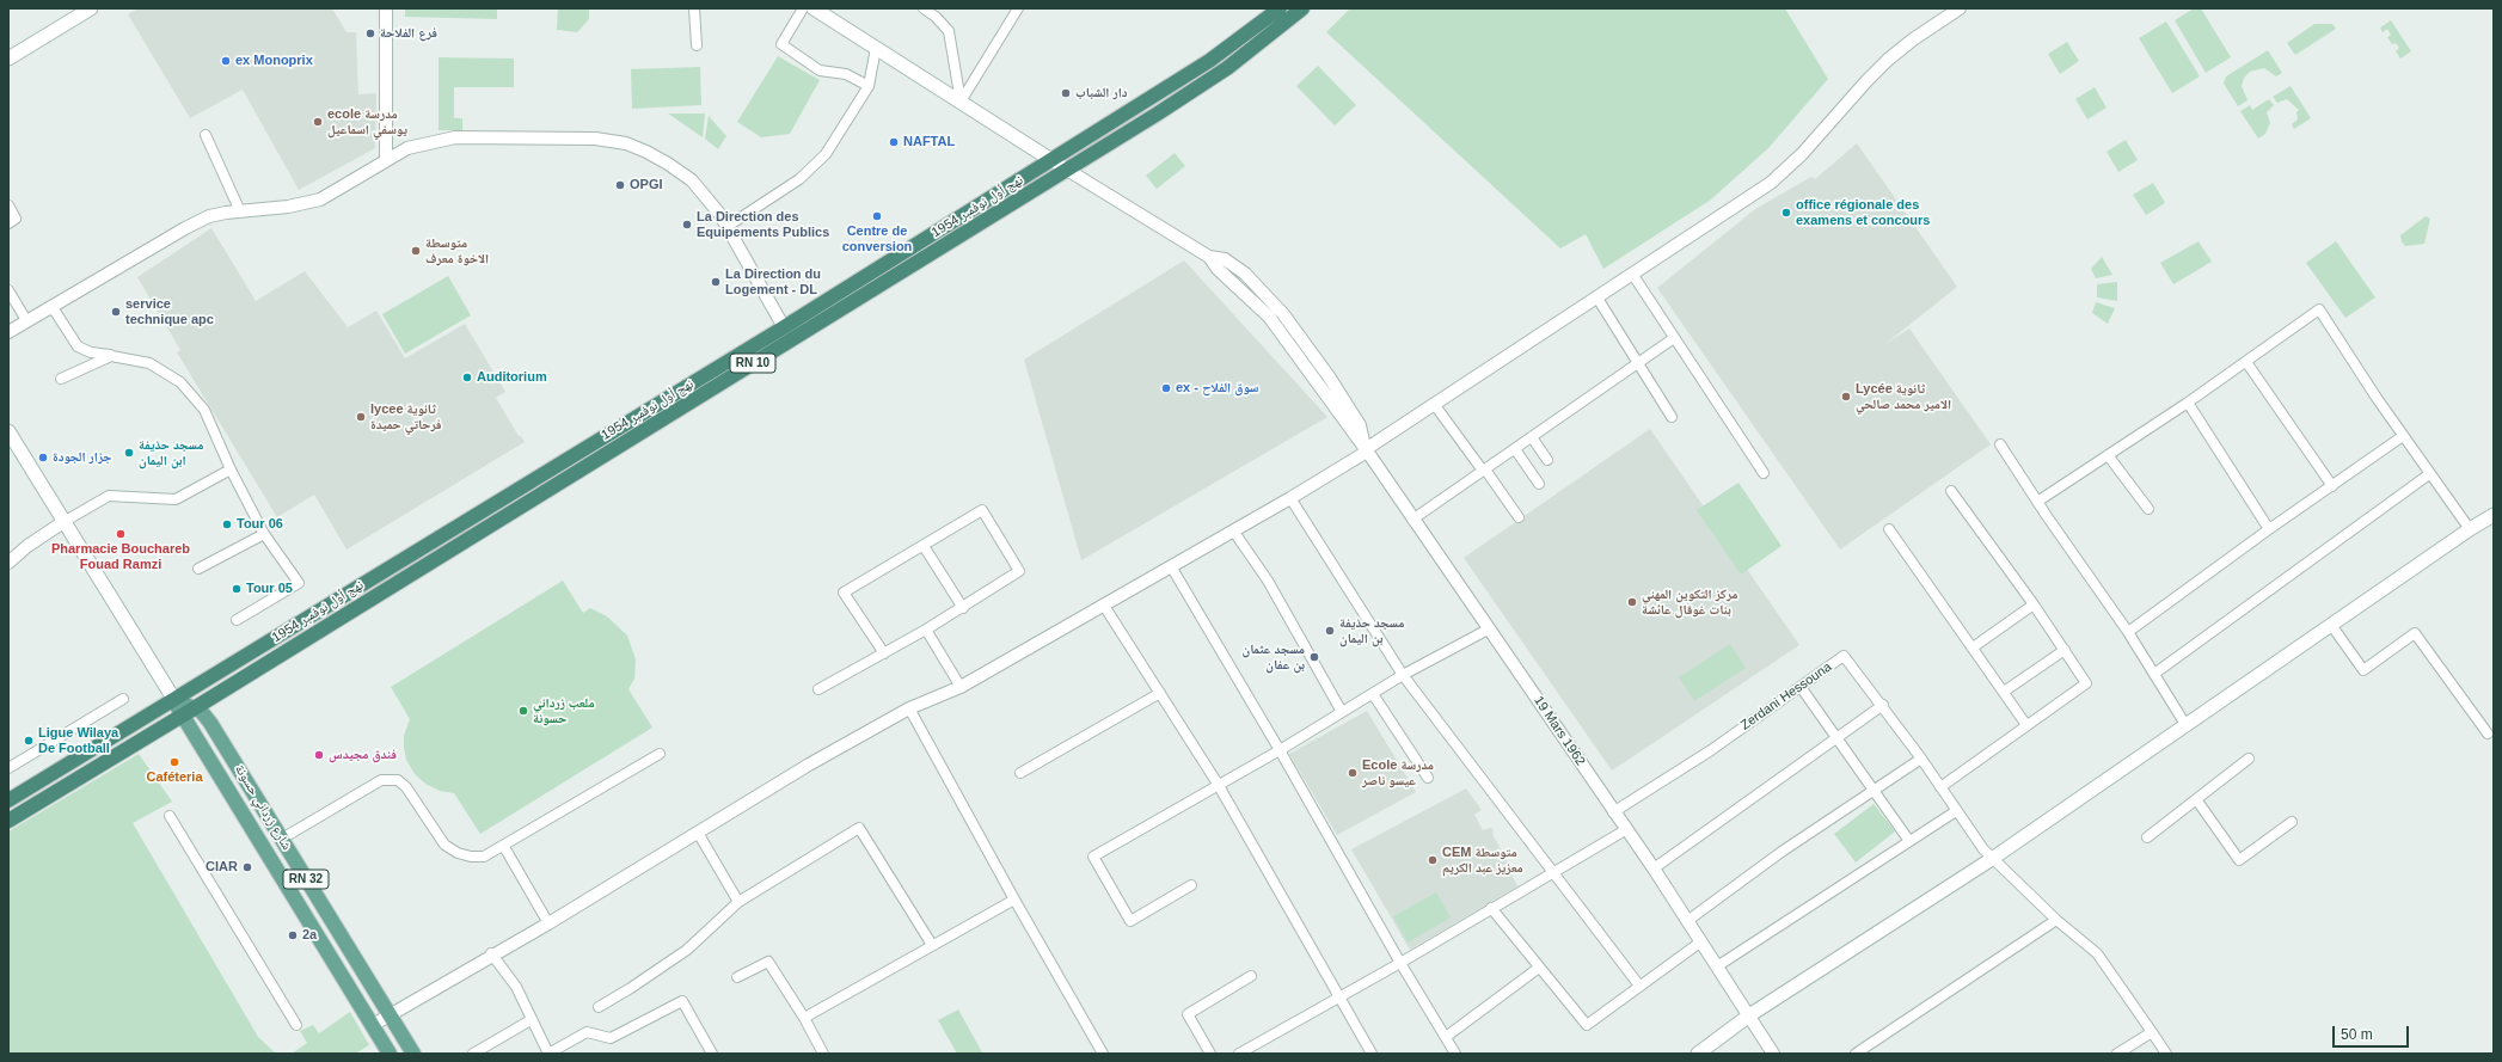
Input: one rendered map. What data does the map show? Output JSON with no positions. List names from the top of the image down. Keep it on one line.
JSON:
{"streets":{"highway":["نهج أول نوفمبر 1954","RN 10"],"main road":["شارع زرداني حسونة","RN 32"],"street":["Zerdani Hessouna","19 Mars 1962"]},"crossings":[["نهج أول نوفمبر 1954","RN 10"],["نهج أول نوفمبر 1954","19 Mars 1962"],["نهج أول نوفمبر 1954","شارع زرداني حسونة"],["RN 10","شارع زرداني حسونة"],["Zerdani Hessouna","19 Mars 1962"]],"places":["فرع الفلاحة","ex Monoprix","دار الشباب","ecole مدرسة يوسفي اسماعيل","NAFTAL","OPGI","office régionale des examens et concours","Centre de conversion","La Direction des Equipements Publics","متوسطة الاخوة معرف","La Direction du Logement - DL","service technique apc","Auditorium","ex - سوق الفلاح","Lycée ثانوية الامير محمد صالحي","lycee ثانوية فرحاتي حميدة","مسجد حذيفة ابن اليمان","جزار الجودة","Tour 06","Pharmacie Bouchareb Fouad Ramzi","Tour 05","مركز التكوين المهني بنات غوقال عائشة","مسجد حذيفة بن اليمان","مسجد عثمان بن عفان","ملعب زرداني حسونة","Ligue Wilaya De Football","فندق مجيدس","Caféteria","Ecole مدرسة عيسو ناصر","CEM متوسطة معزيز عبد الكريم","CIAR","2a"],"scale_bar":"50 m"}
